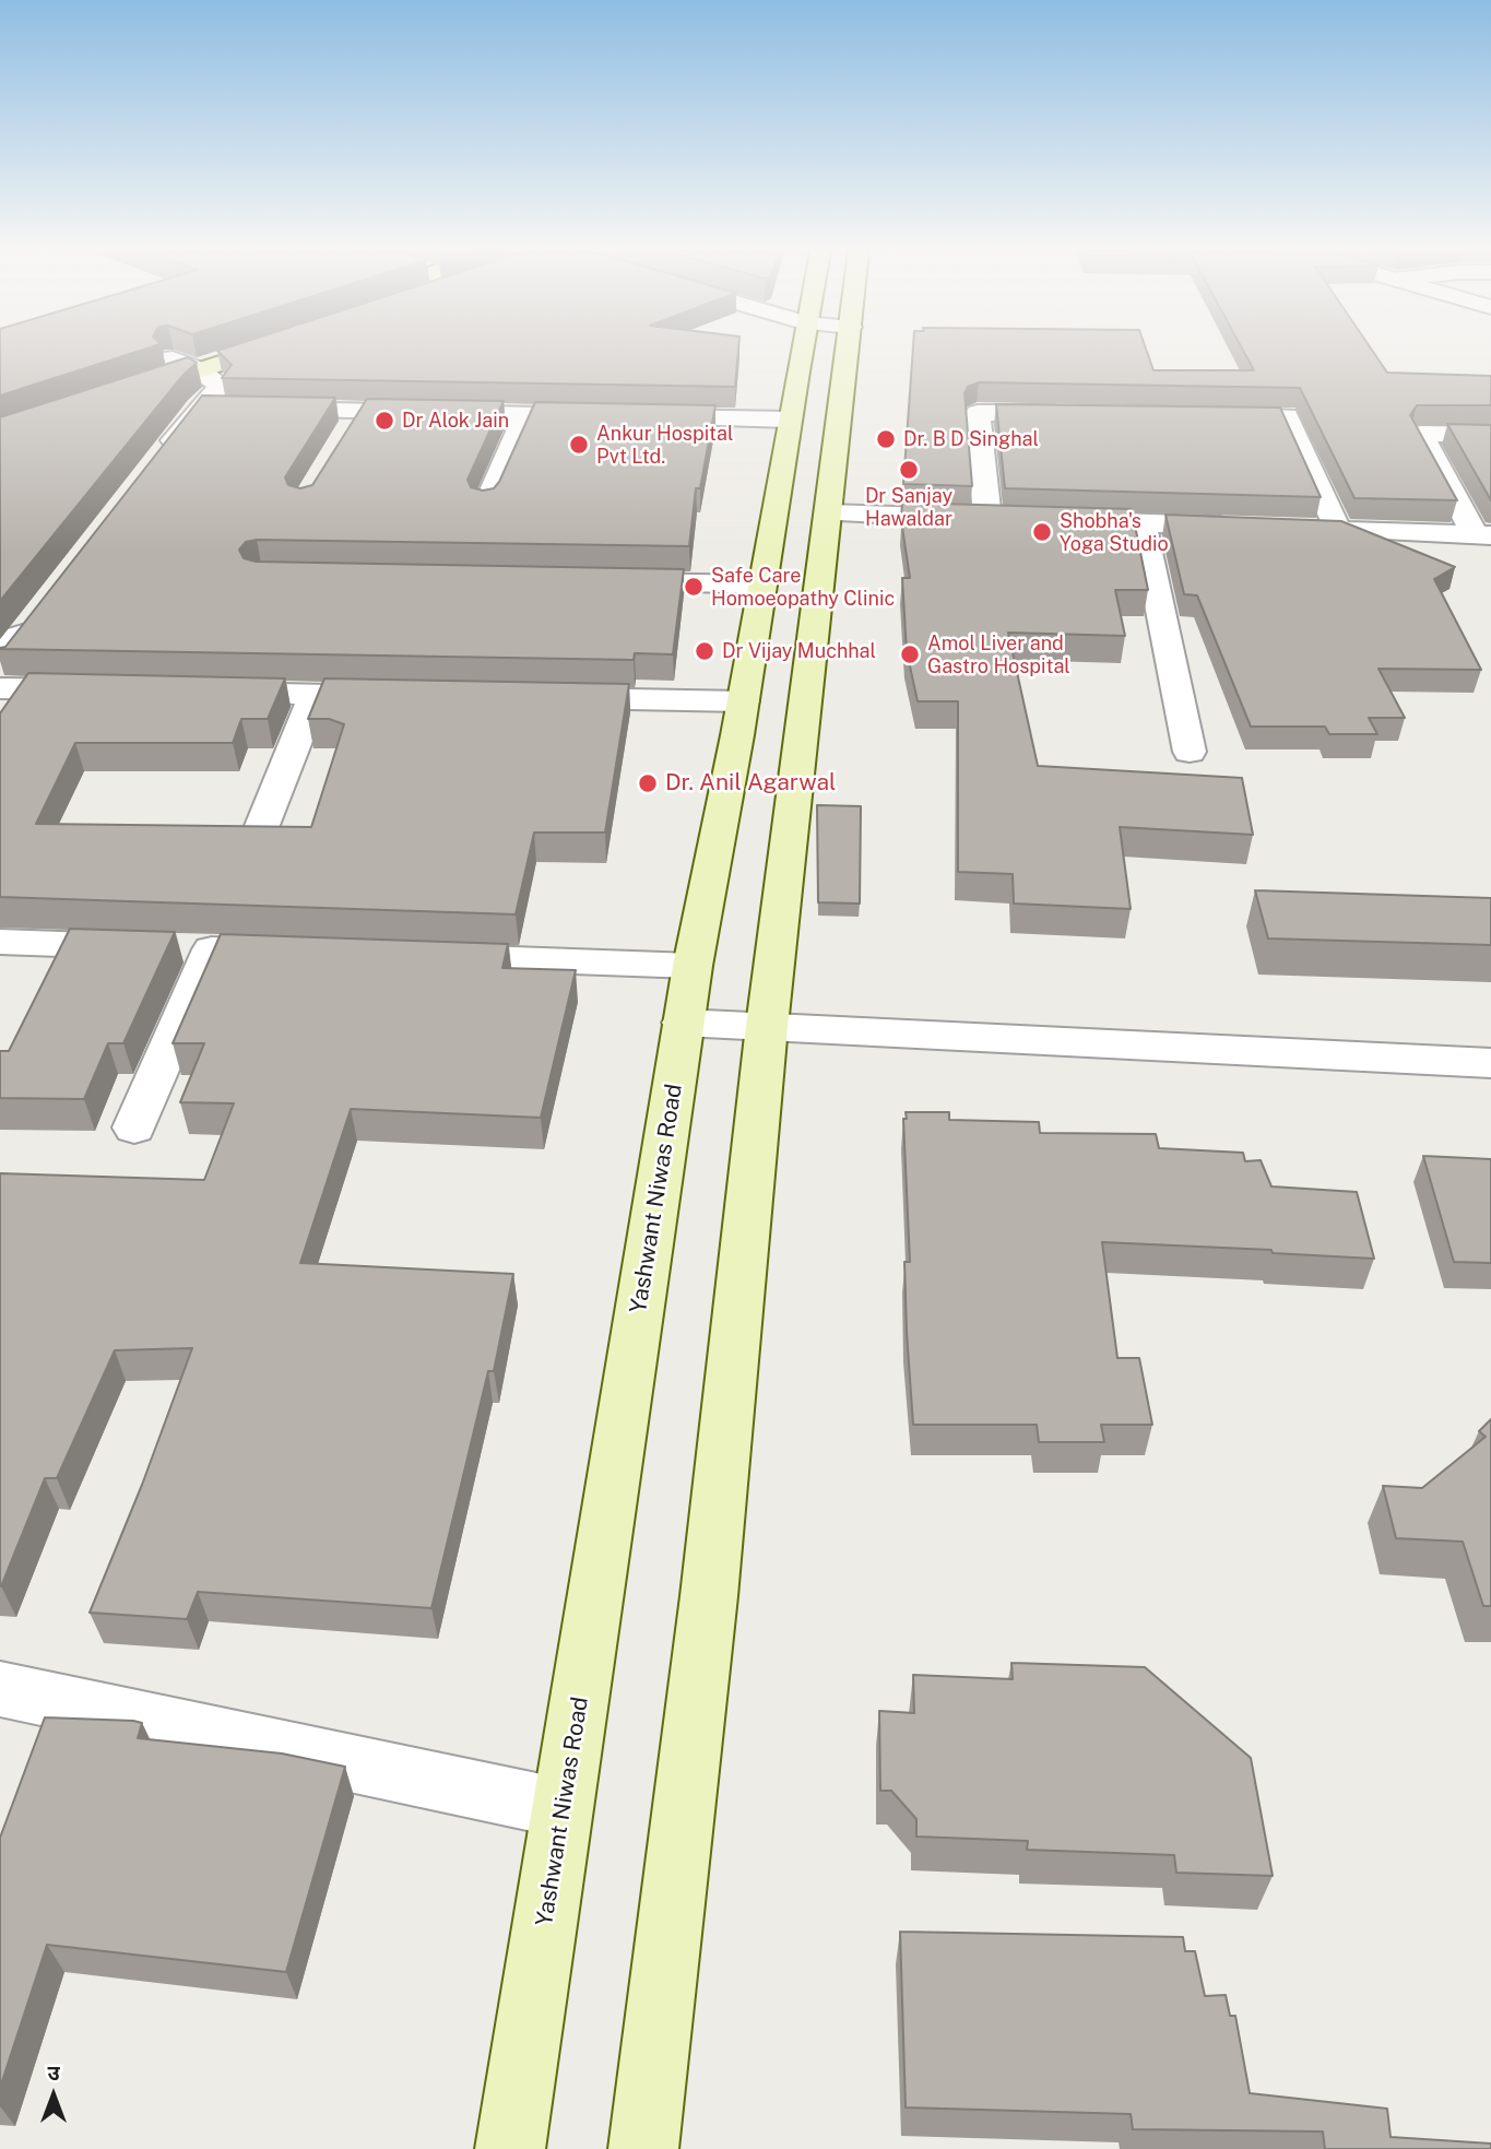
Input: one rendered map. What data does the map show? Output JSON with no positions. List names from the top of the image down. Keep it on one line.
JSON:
{"streets":{"main road":["Yashwant Niwas Road"]},"places":["Dr Alok Jain","Dr. B D Singhal","Ankur Hospital Pvt Ltd.","Dr Sanjay Hawaldar","Shobha's Yoga Studio","Safe Care Homoeopathy Clinic","Dr Vijay Muchhal","Amol Liver and Gastro Hospital","Dr. Anil Agarwal"],"north":"top"}
